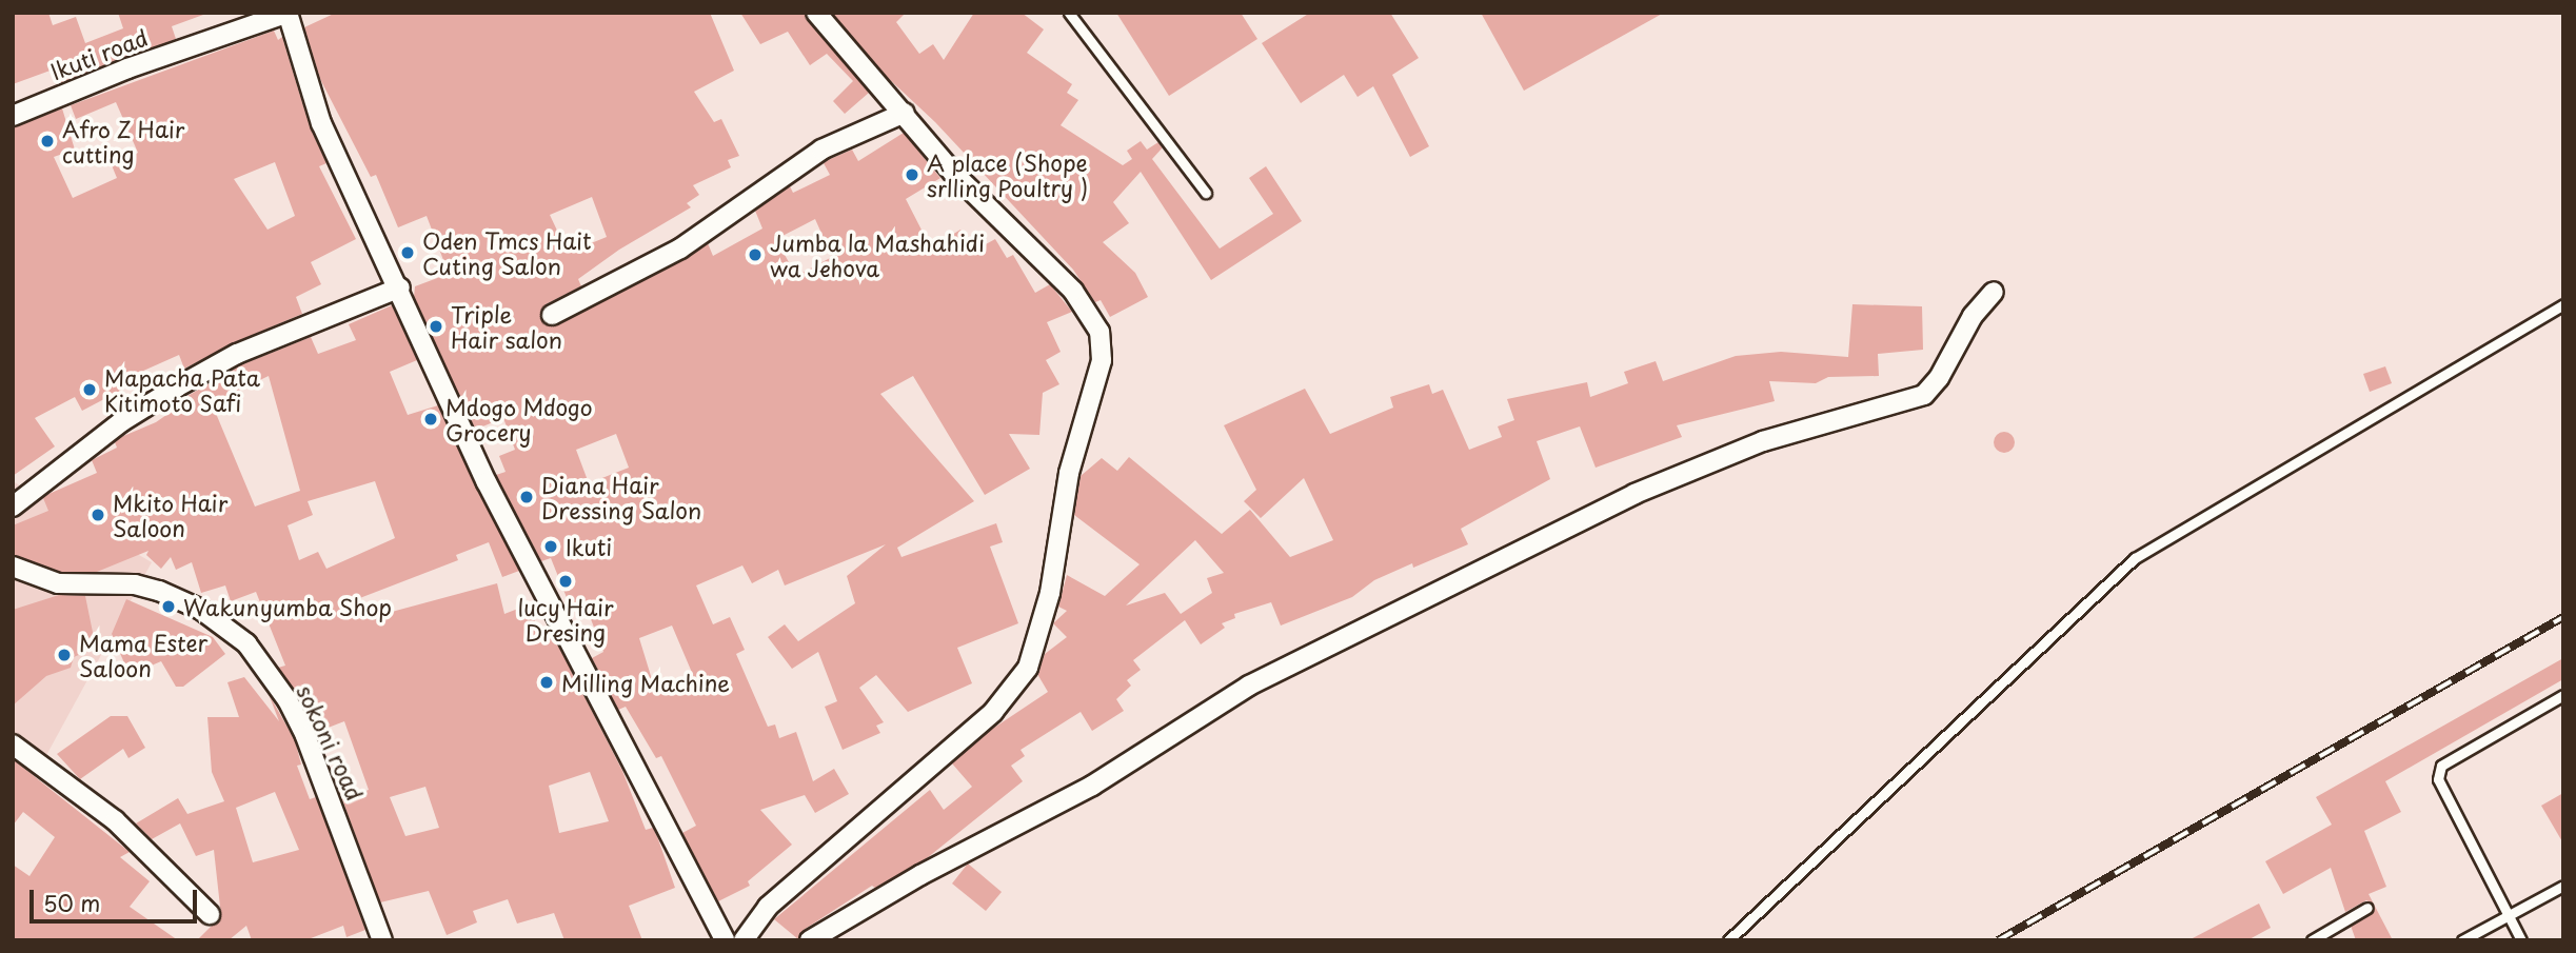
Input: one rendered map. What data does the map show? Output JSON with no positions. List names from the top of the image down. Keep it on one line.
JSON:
{"streets":{"street":["Ikuti road","sokoni road"]},"places":["Afro Z Hair cutting","A place (Shope srlling Poultry )","Oden Tmcs Hait Cuting Salon","Jumba la Mashahidi wa Jehova","Triple Hair salon","Mapacha Pata Kitimoto Safi","Mdogo Mdogo Grocery","Diana Hair Dressing Salon","Mkito Hair Saloon","Ikuti","lucy Hair Dresing","Wakunyumba Shop","Mama Ester Saloon","Milling Machine"],"scale_bar":"50 m"}
